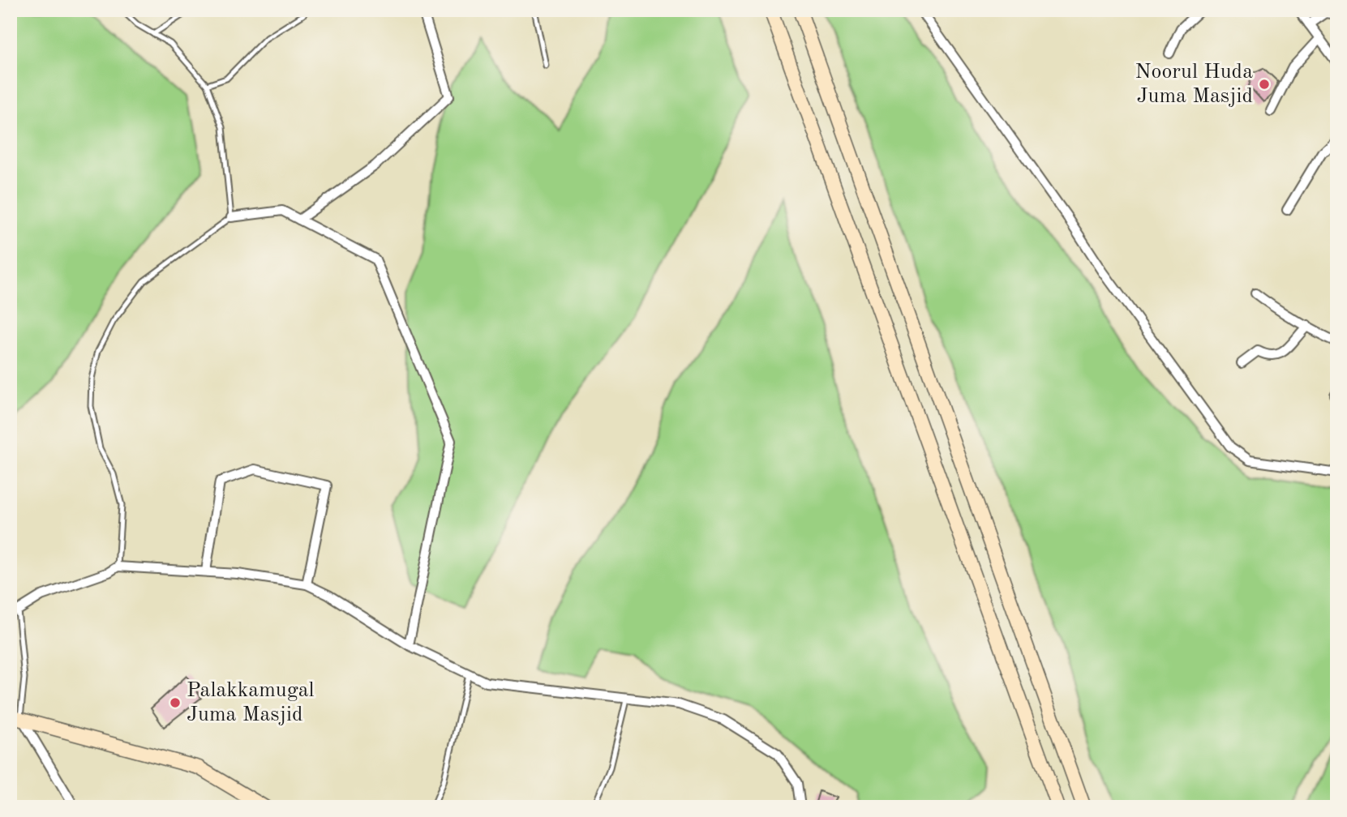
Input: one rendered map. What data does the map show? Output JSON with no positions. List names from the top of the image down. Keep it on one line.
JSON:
{"places":["Noorul Huda Juma Masjid","Palakkamugal Juma Masjid"]}
